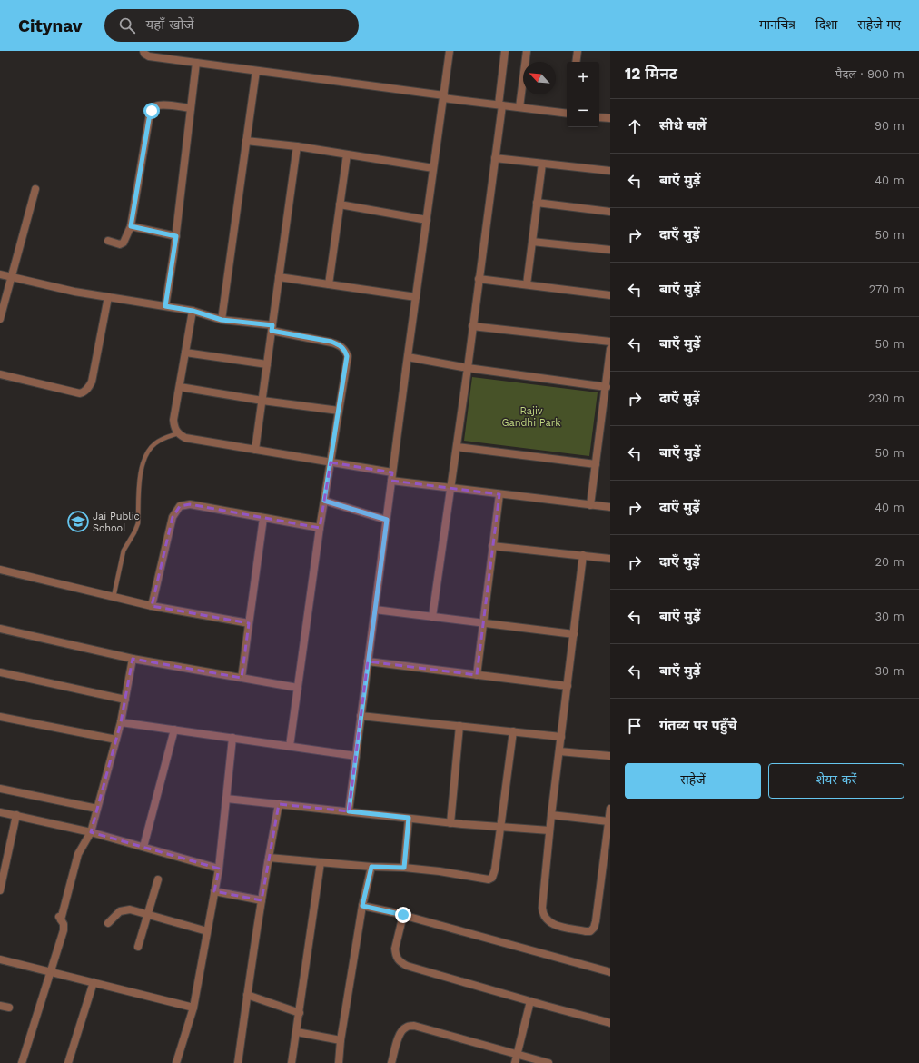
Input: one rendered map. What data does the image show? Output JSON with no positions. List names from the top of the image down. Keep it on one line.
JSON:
{"parks":["Rajiv Gandhi Park"],"places":{"school or university":["Jai Public School"]},"north":"top left","page":{"header":"Citynav","search":"यहाँ खोजें","nav":["मानचित्र","दिशा","सहेजे गए"],"heading":["12 मिनट","पैदल · 900 m"],"map_buttons":["+","−"],"list":[["सीधे चलें","90 m"],["बाएँ मुड़ें","40 m"],["दाएँ मुड़ें","50 m"],["बाएँ मुड़ें","270 m"],["बाएँ मुड़ें","50 m"],["दाएँ मुड़ें","230 m"],["बाएँ मुड़ें","50 m"],["दाएँ मुड़ें","40 m"],["दाएँ मुड़ें","20 m"],["बाएँ मुड़ें","30 m"],["बाएँ मुड़ें","30 m"],"गंतव्य पर पहुँचे"],"buttons":["सहेजें","शेयर करें"]}}
